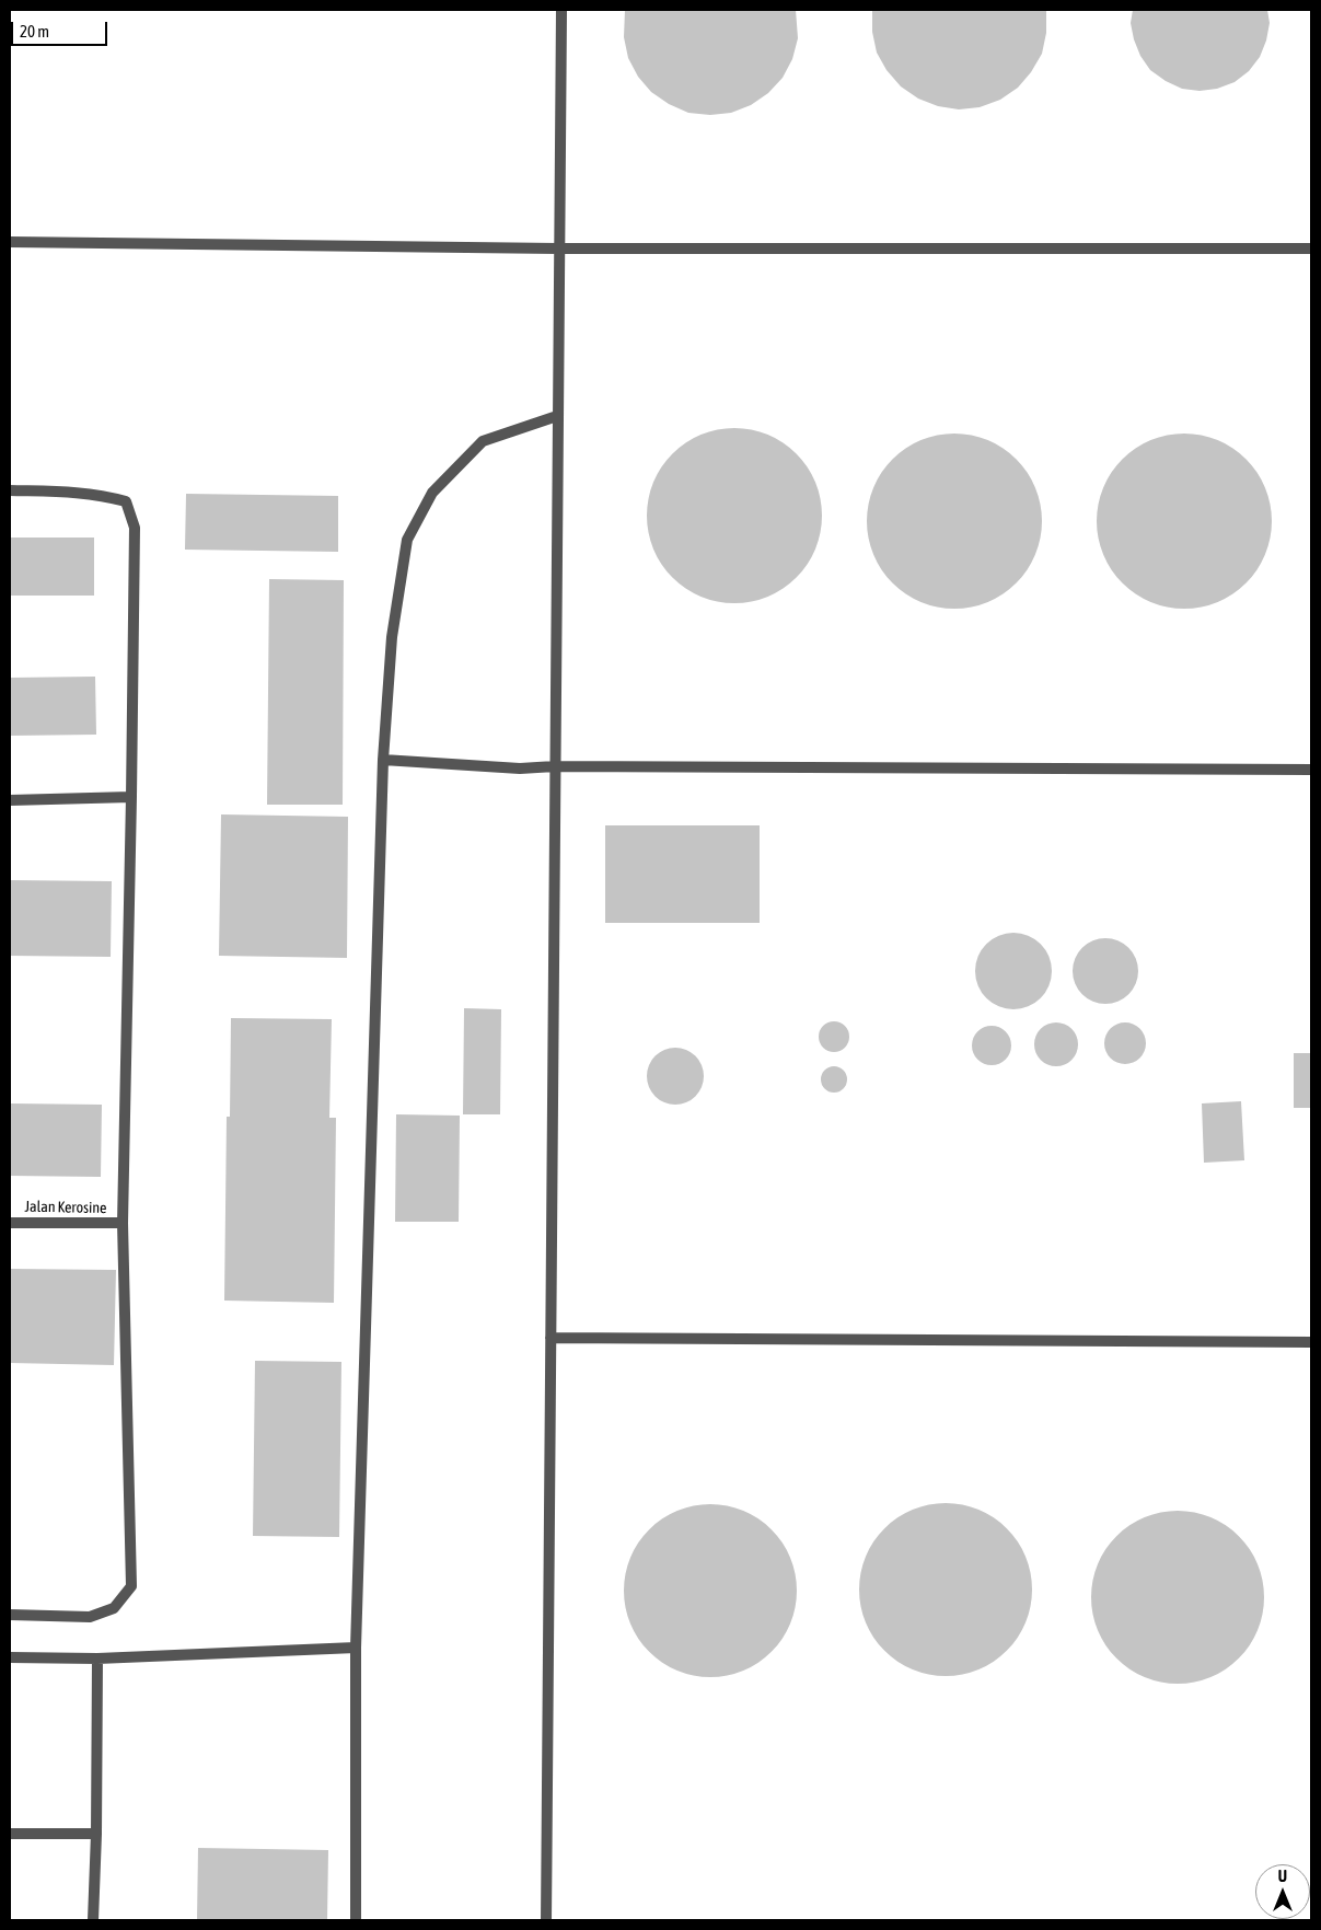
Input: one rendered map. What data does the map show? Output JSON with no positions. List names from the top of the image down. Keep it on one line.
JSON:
{"streets":{"lane":["Jalan Kerosine"]},"scale_bar":"20 m","north":"top"}
